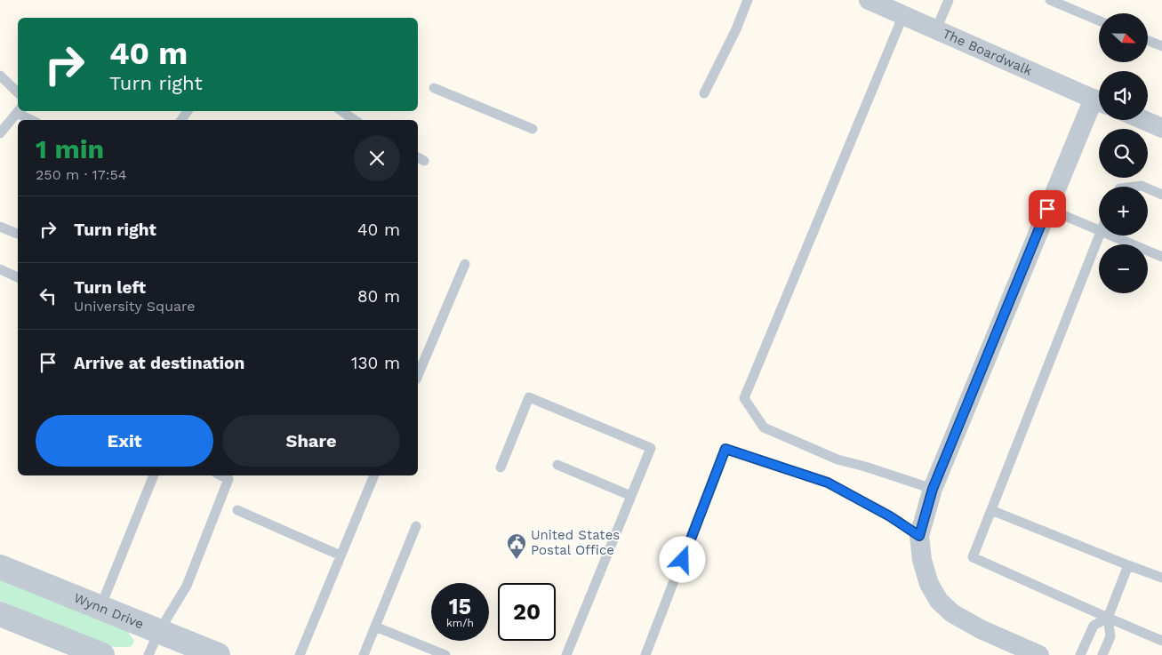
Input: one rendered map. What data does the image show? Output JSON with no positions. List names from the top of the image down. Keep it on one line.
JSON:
{"streets":{"street":["The Boardwalk","Wynn Drive"]},"places":{"public building":["United States Postal Office"]},"north":"right","page":{"map_buttons":["+","−"],"turn":["40 m","Turn right"],"heading":["1 min","250 m · 17:54"],"list":[{"name":"Turn right","value":"40 m"},{"name":"Turn left","note":"University Square","value":"80 m"},{"name":"Arrive at destination","value":"130 m"}],"buttons":["Exit","Share"],"speed":"15 km/h","limit":"20"}}
